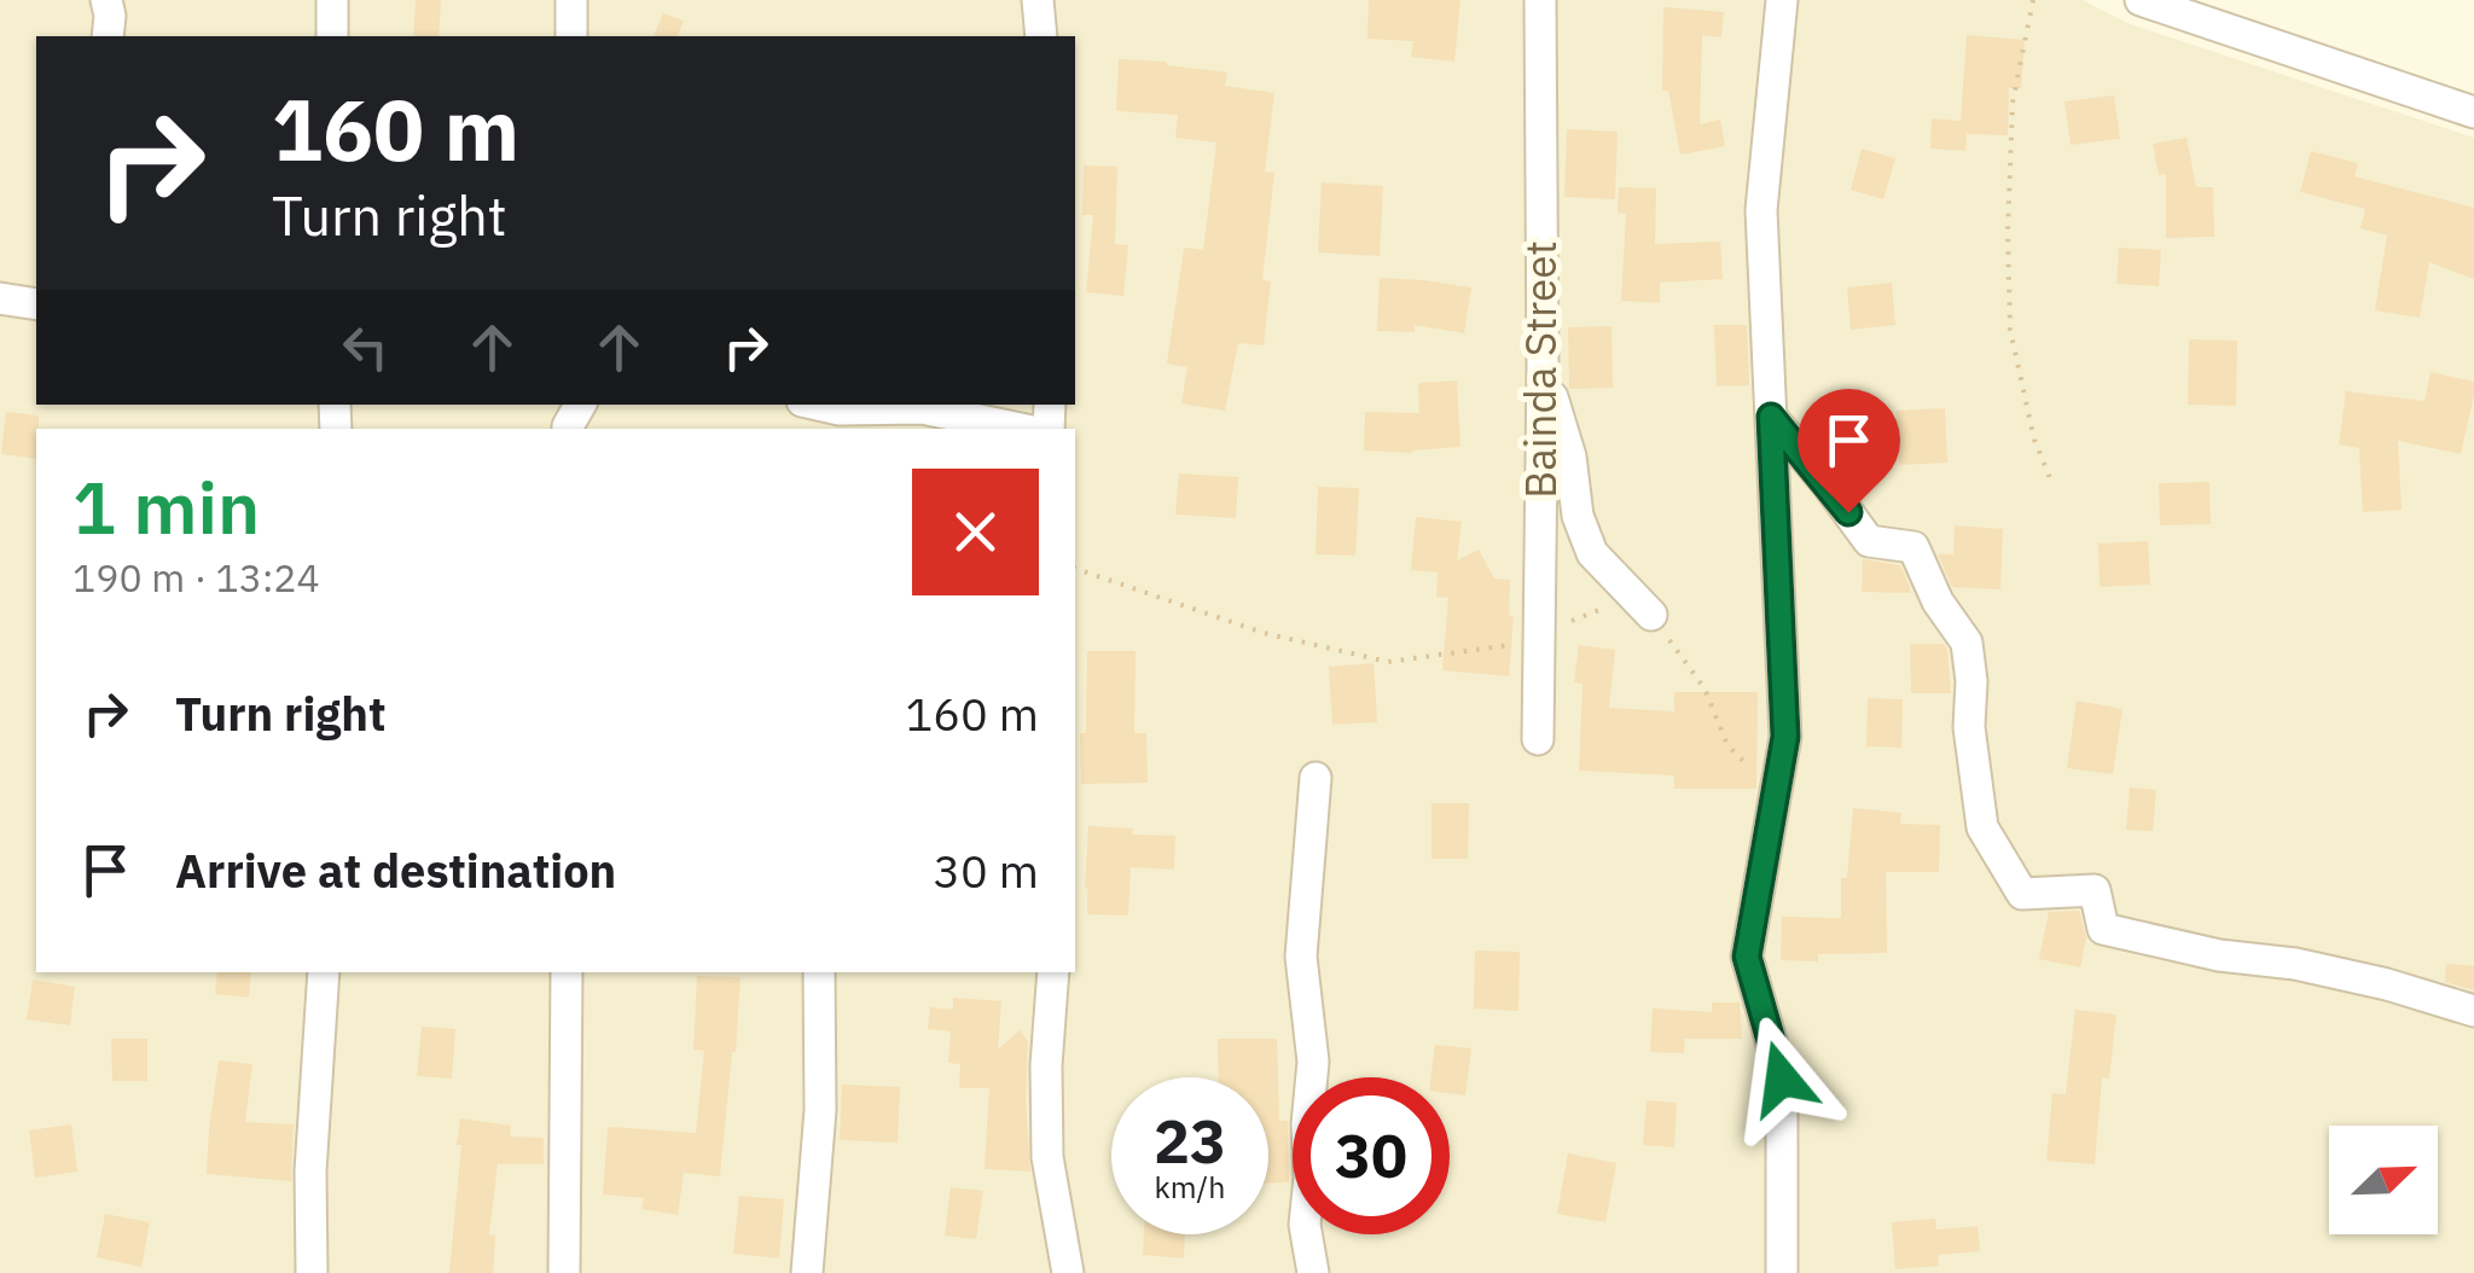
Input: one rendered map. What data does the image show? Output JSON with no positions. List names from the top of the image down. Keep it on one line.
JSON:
{"streets":{"street":["Bainda Street"]},"north":"top right","page":{"turn":["160 m","Turn right"],"heading":["1 min","190 m · 13:24"],"list":[{"name":"Turn right","value":"160 m"},{"name":"Arrive at destination","value":"30 m"}],"speed":"23 km/h","limit":"30"}}
